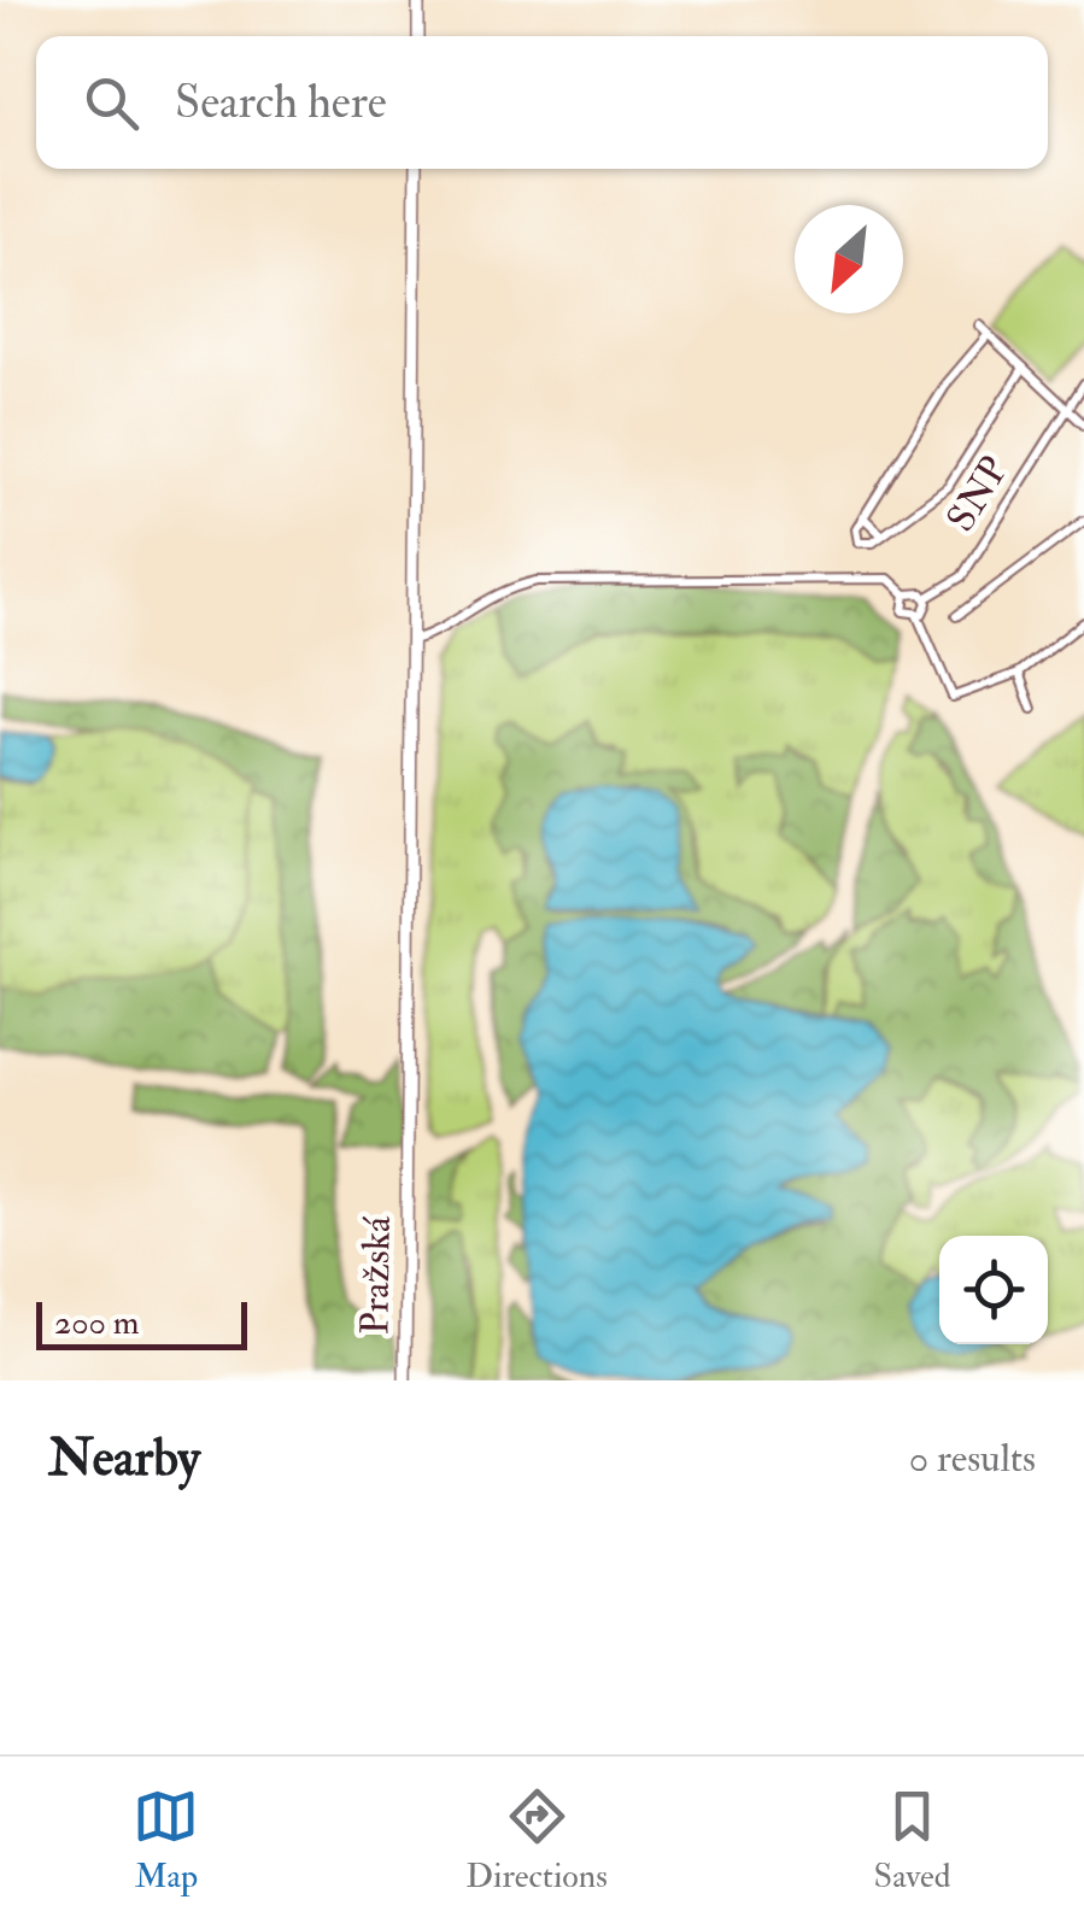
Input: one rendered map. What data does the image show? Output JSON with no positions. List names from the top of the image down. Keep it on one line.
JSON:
{"streets":{"main road":["Pražská"],"street":["SNP"]},"scale_bar":"200 m","north":"bottom left","page":{"search":"Search here","scale":"200 m","heading":["Nearby","0 results"],"nav":["Map","Directions","Saved"]}}
